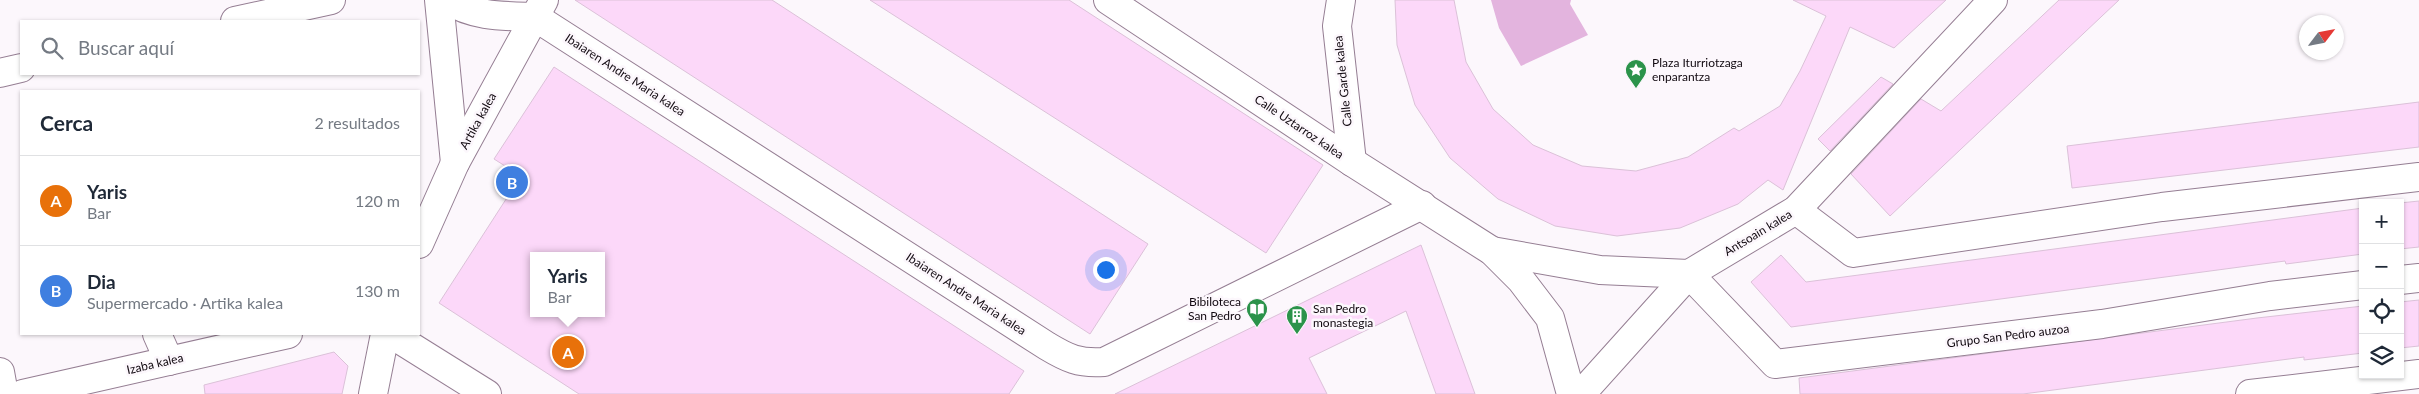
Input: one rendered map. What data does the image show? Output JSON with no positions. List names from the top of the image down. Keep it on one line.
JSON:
{"streets":{"street":["Ibaiaren Andre Maria kalea","Calle Garde kalea","Artika kalea","Calle Uztarroz kalea","Antsoain kalea","Grupo San Pedro auzoa","Izaba kalea"]},"crossings":[["Ibaiaren Andre Maria kalea","Artika kalea"],["Ibaiaren Andre Maria kalea","Calle Uztarroz kalea"],["Calle Garde kalea","Calle Uztarroz kalea"],["Calle Uztarroz kalea","Antsoain kalea"],["Calle Uztarroz kalea","Grupo San Pedro auzoa"],["Antsoain kalea","Grupo San Pedro auzoa"]],"places":{"place":["Plaza Iturriotzaga enparantza"],"library":["Bibiloteca San Pedro"],"building":["San Pedro monastegia"]},"north":"top right","page":{"search":"Buscar aquí","heading":["Cerca","2 resultados"],"list":[{"mark":"A","name":"Yaris","note":"Bar","value":"120 m"},{"mark":"B","name":"Dia","note":"Supermercado · Artika kalea","value":"130 m"}],"pins":["B","A"],"map_buttons":["+","−"],"popup":["Yaris","Bar"]}}
